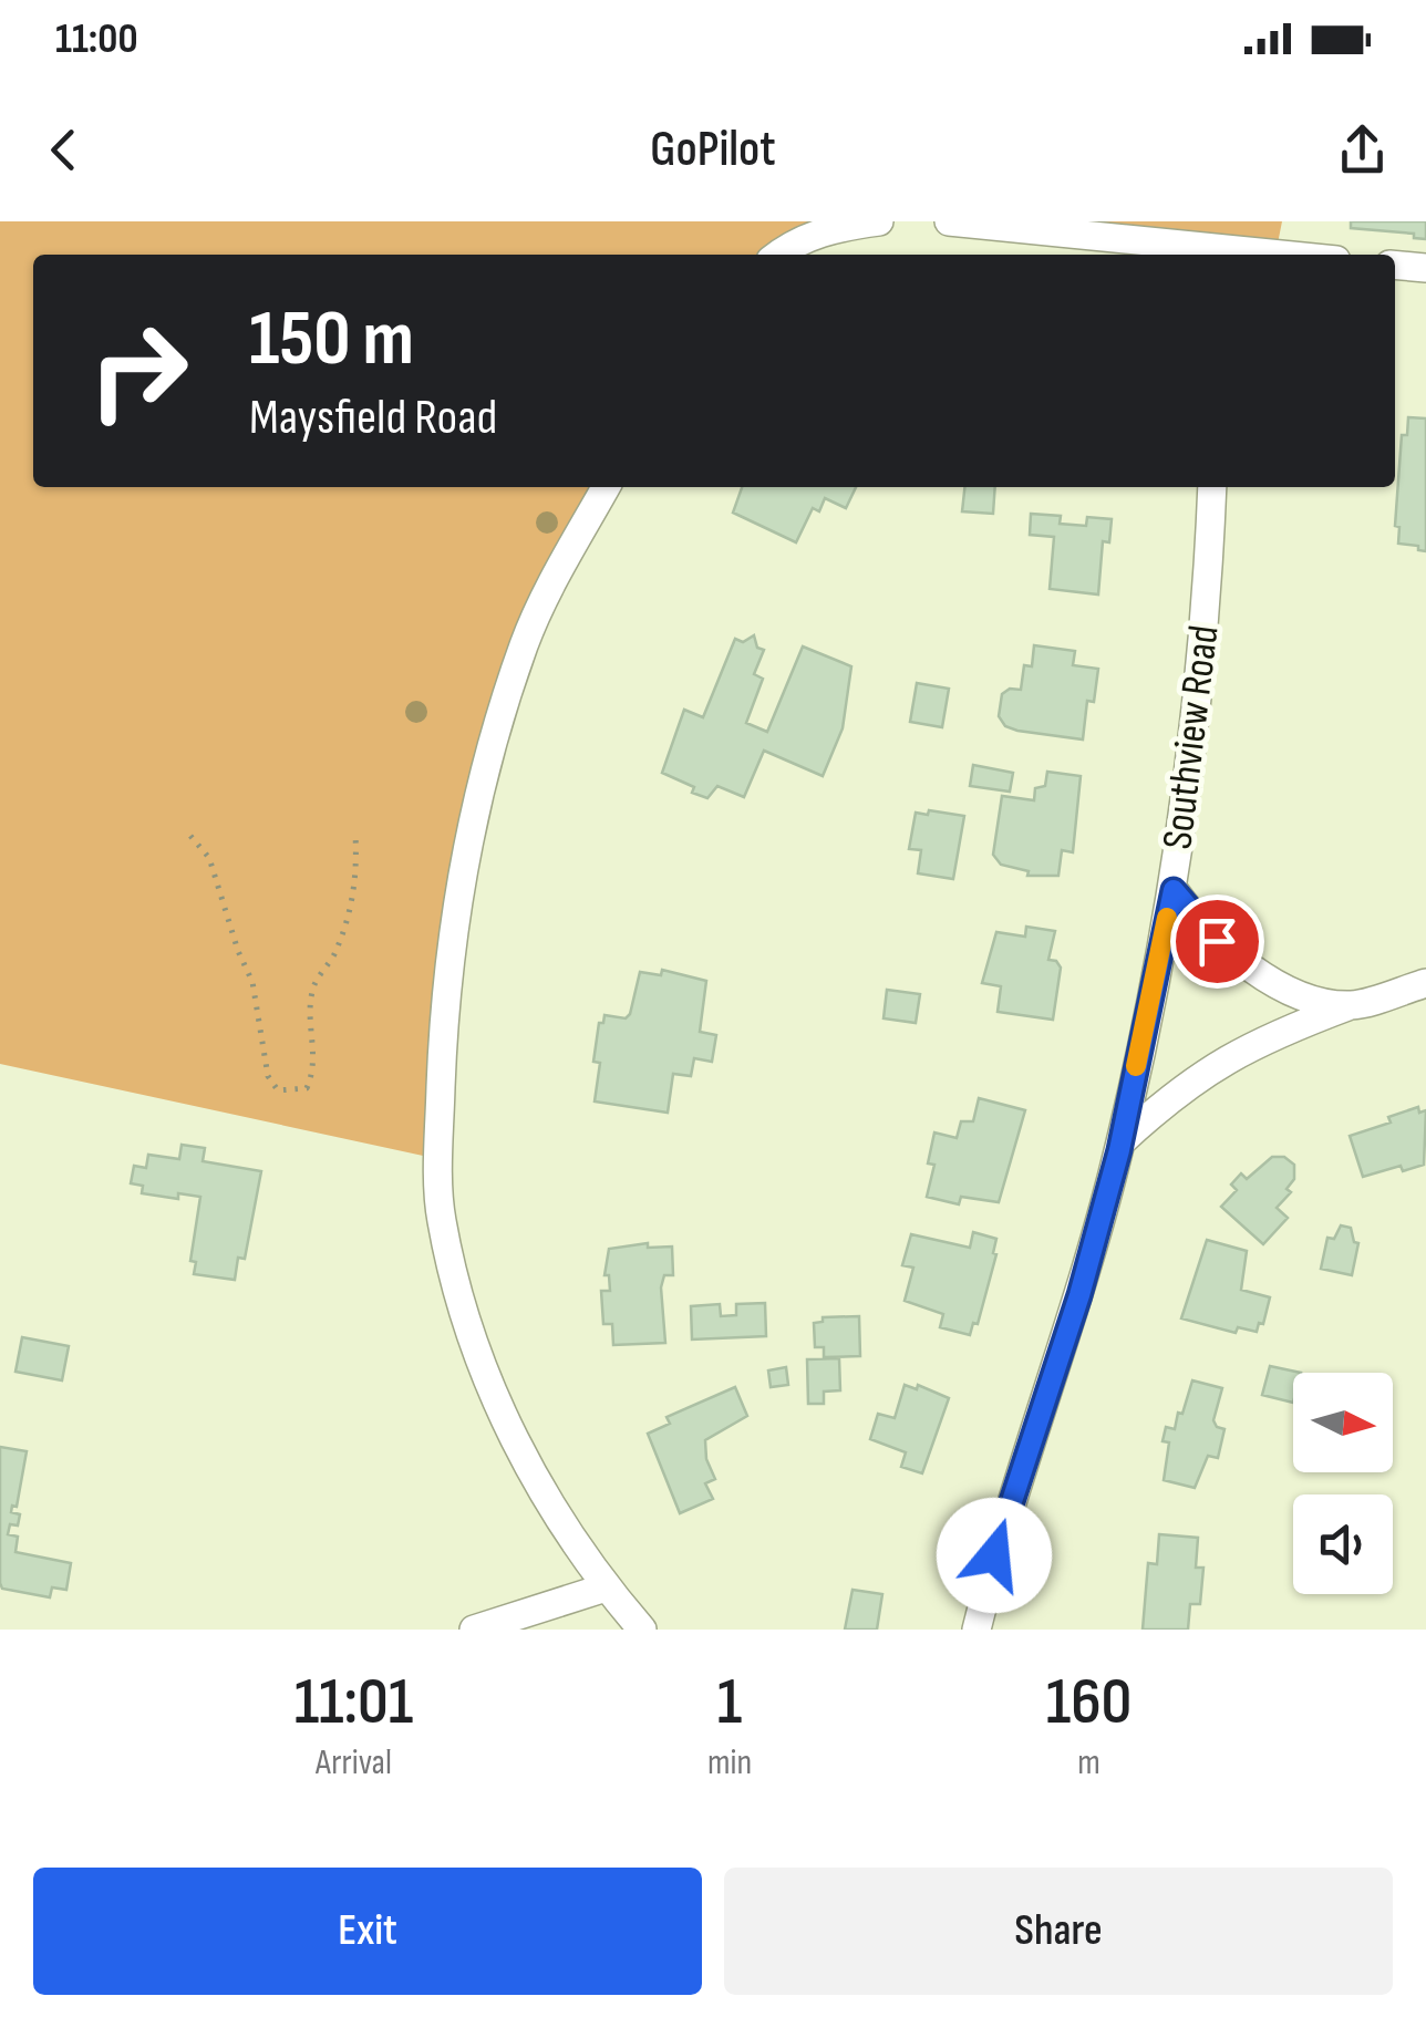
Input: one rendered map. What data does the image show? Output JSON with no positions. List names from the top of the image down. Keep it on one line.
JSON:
{"streets":{"street":["Southview Road"]},"north":"right","page":{"status":"11:00","header":"GoPilot","turn":["150 m","Maysfield Road"],"eta":["11:01","Arrival","1","min","160","m"],"buttons":["Exit","Share"]}}
